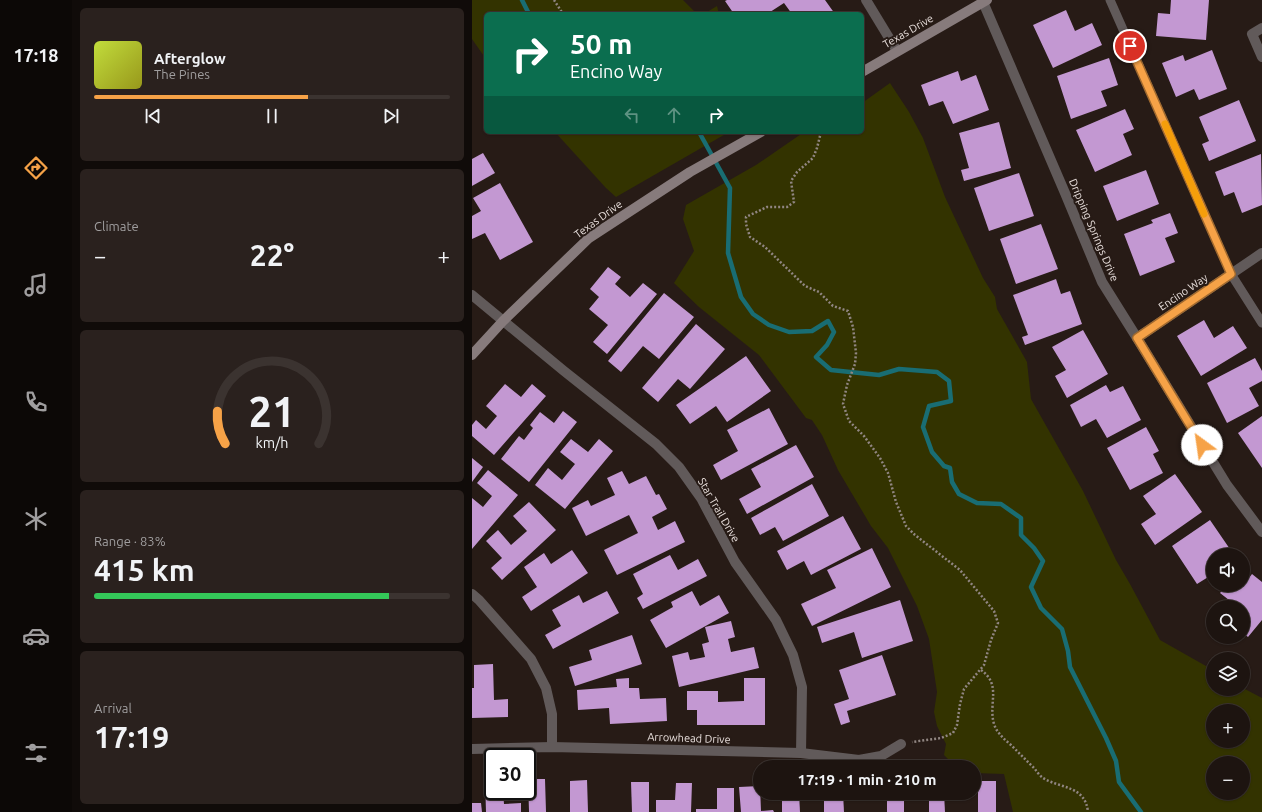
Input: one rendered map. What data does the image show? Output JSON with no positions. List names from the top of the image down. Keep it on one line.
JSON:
{"streets":{"street":["Texas Drive","Dripping Springs Drive","Encino Way","Star Trail Drive","Arrowhead Drive"]},"crossings":[["Texas Drive","Dripping Springs Drive"],["Texas Drive","Star Trail Drive"],["Dripping Springs Drive","Encino Way"],["Star Trail Drive","Arrowhead Drive"]],"page":{"tabs":"17:18","turn":["50 m","Encino Way"],"song":["Afterglow","The Pines"],"tile":["Climate",["Range · 83%","415 km"],["Arrival","17:19"]],"heat":["−","22°","+"],"map_buttons":["+","−"],"limit":"30","trip":"17:19 · 1 min · 210 m","gauge":["21","km/h"]}}
